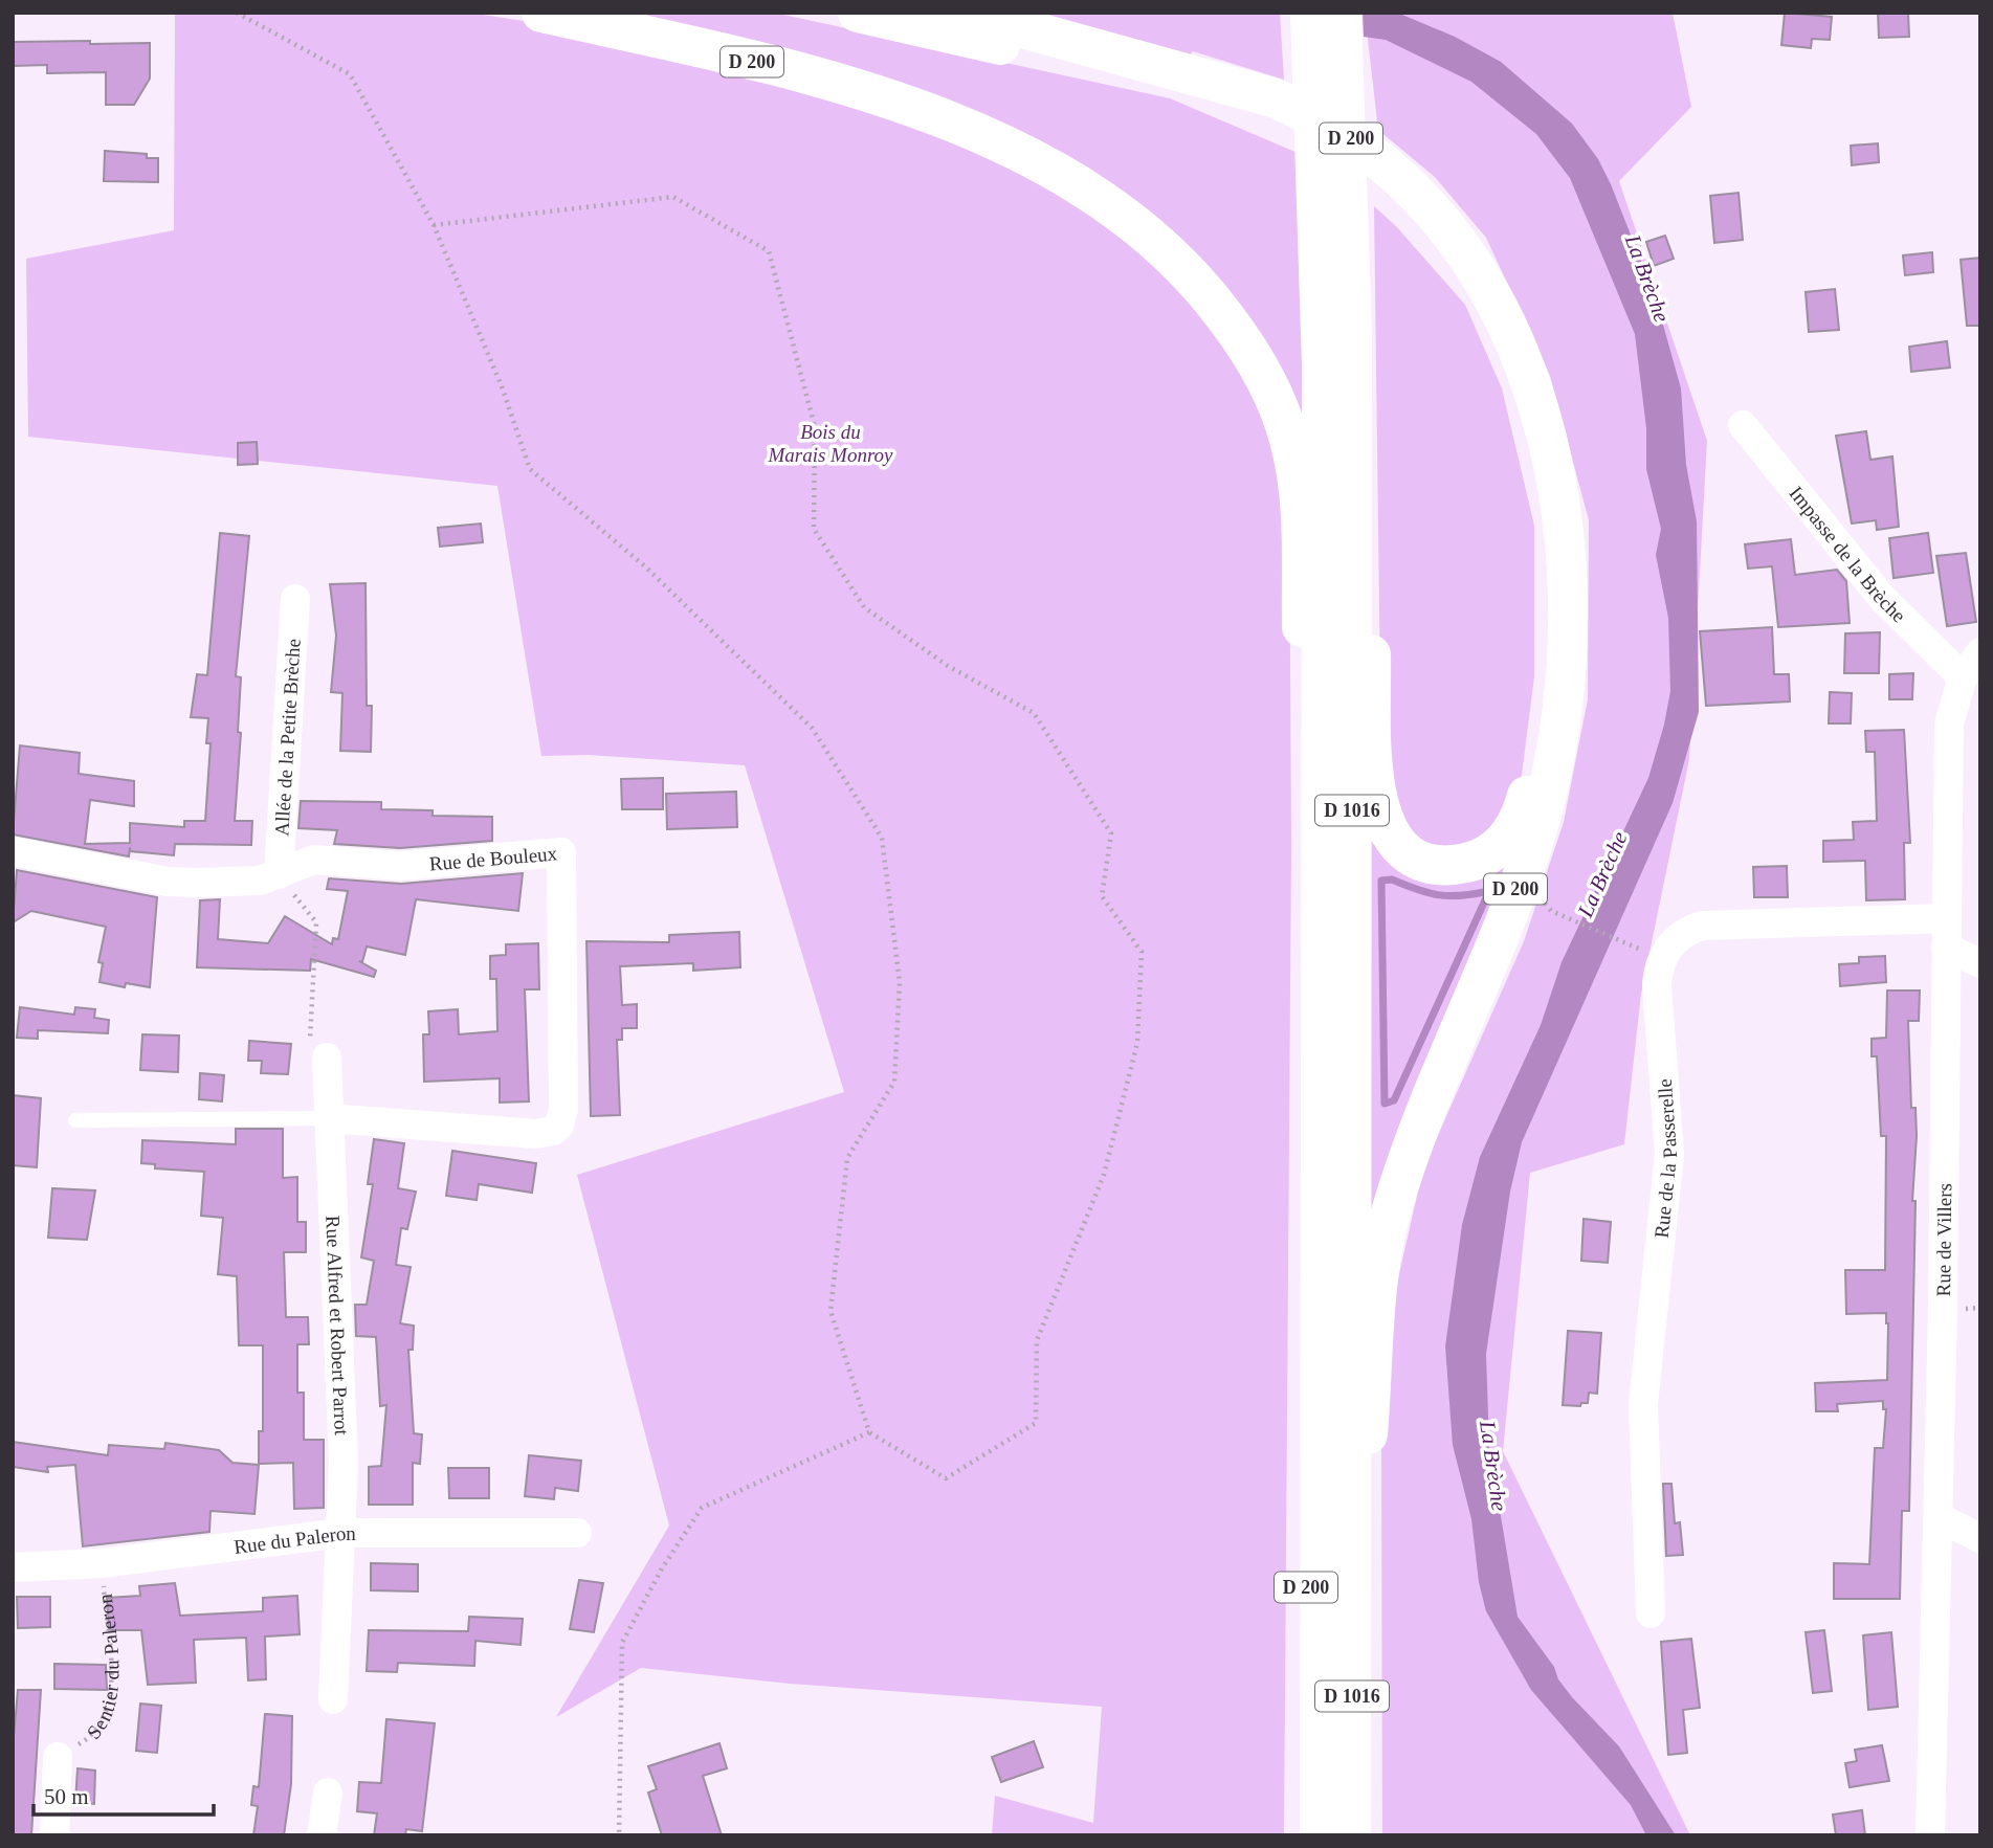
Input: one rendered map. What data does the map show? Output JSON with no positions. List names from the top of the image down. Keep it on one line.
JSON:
{"streets":{"main road":["D 200","D 1016"],"street":["Impasse de la Brèche","Allée de la Petite Brèche","Rue de Bouleux","Rue de la Passerelle","Rue de Villers","Rue Alfred et Robert Parrot","Rue du Paleron","Sentier du Paleron"]},"crossings":[["D 200","D 1016"],["Impasse de la Brèche","Rue de Villers"],["Allée de la Petite Brèche","Rue de Bouleux"],["Rue de Bouleux","Rue Alfred et Robert Parrot"],["Rue de la Passerelle","Rue de Villers"],["Rue Alfred et Robert Parrot","Rue du Paleron"],["Rue du Paleron","Sentier du Paleron"]],"water":["La Brèche"],"parks":["Bois du Marais Monroy"],"scale_bar":"50 m"}
